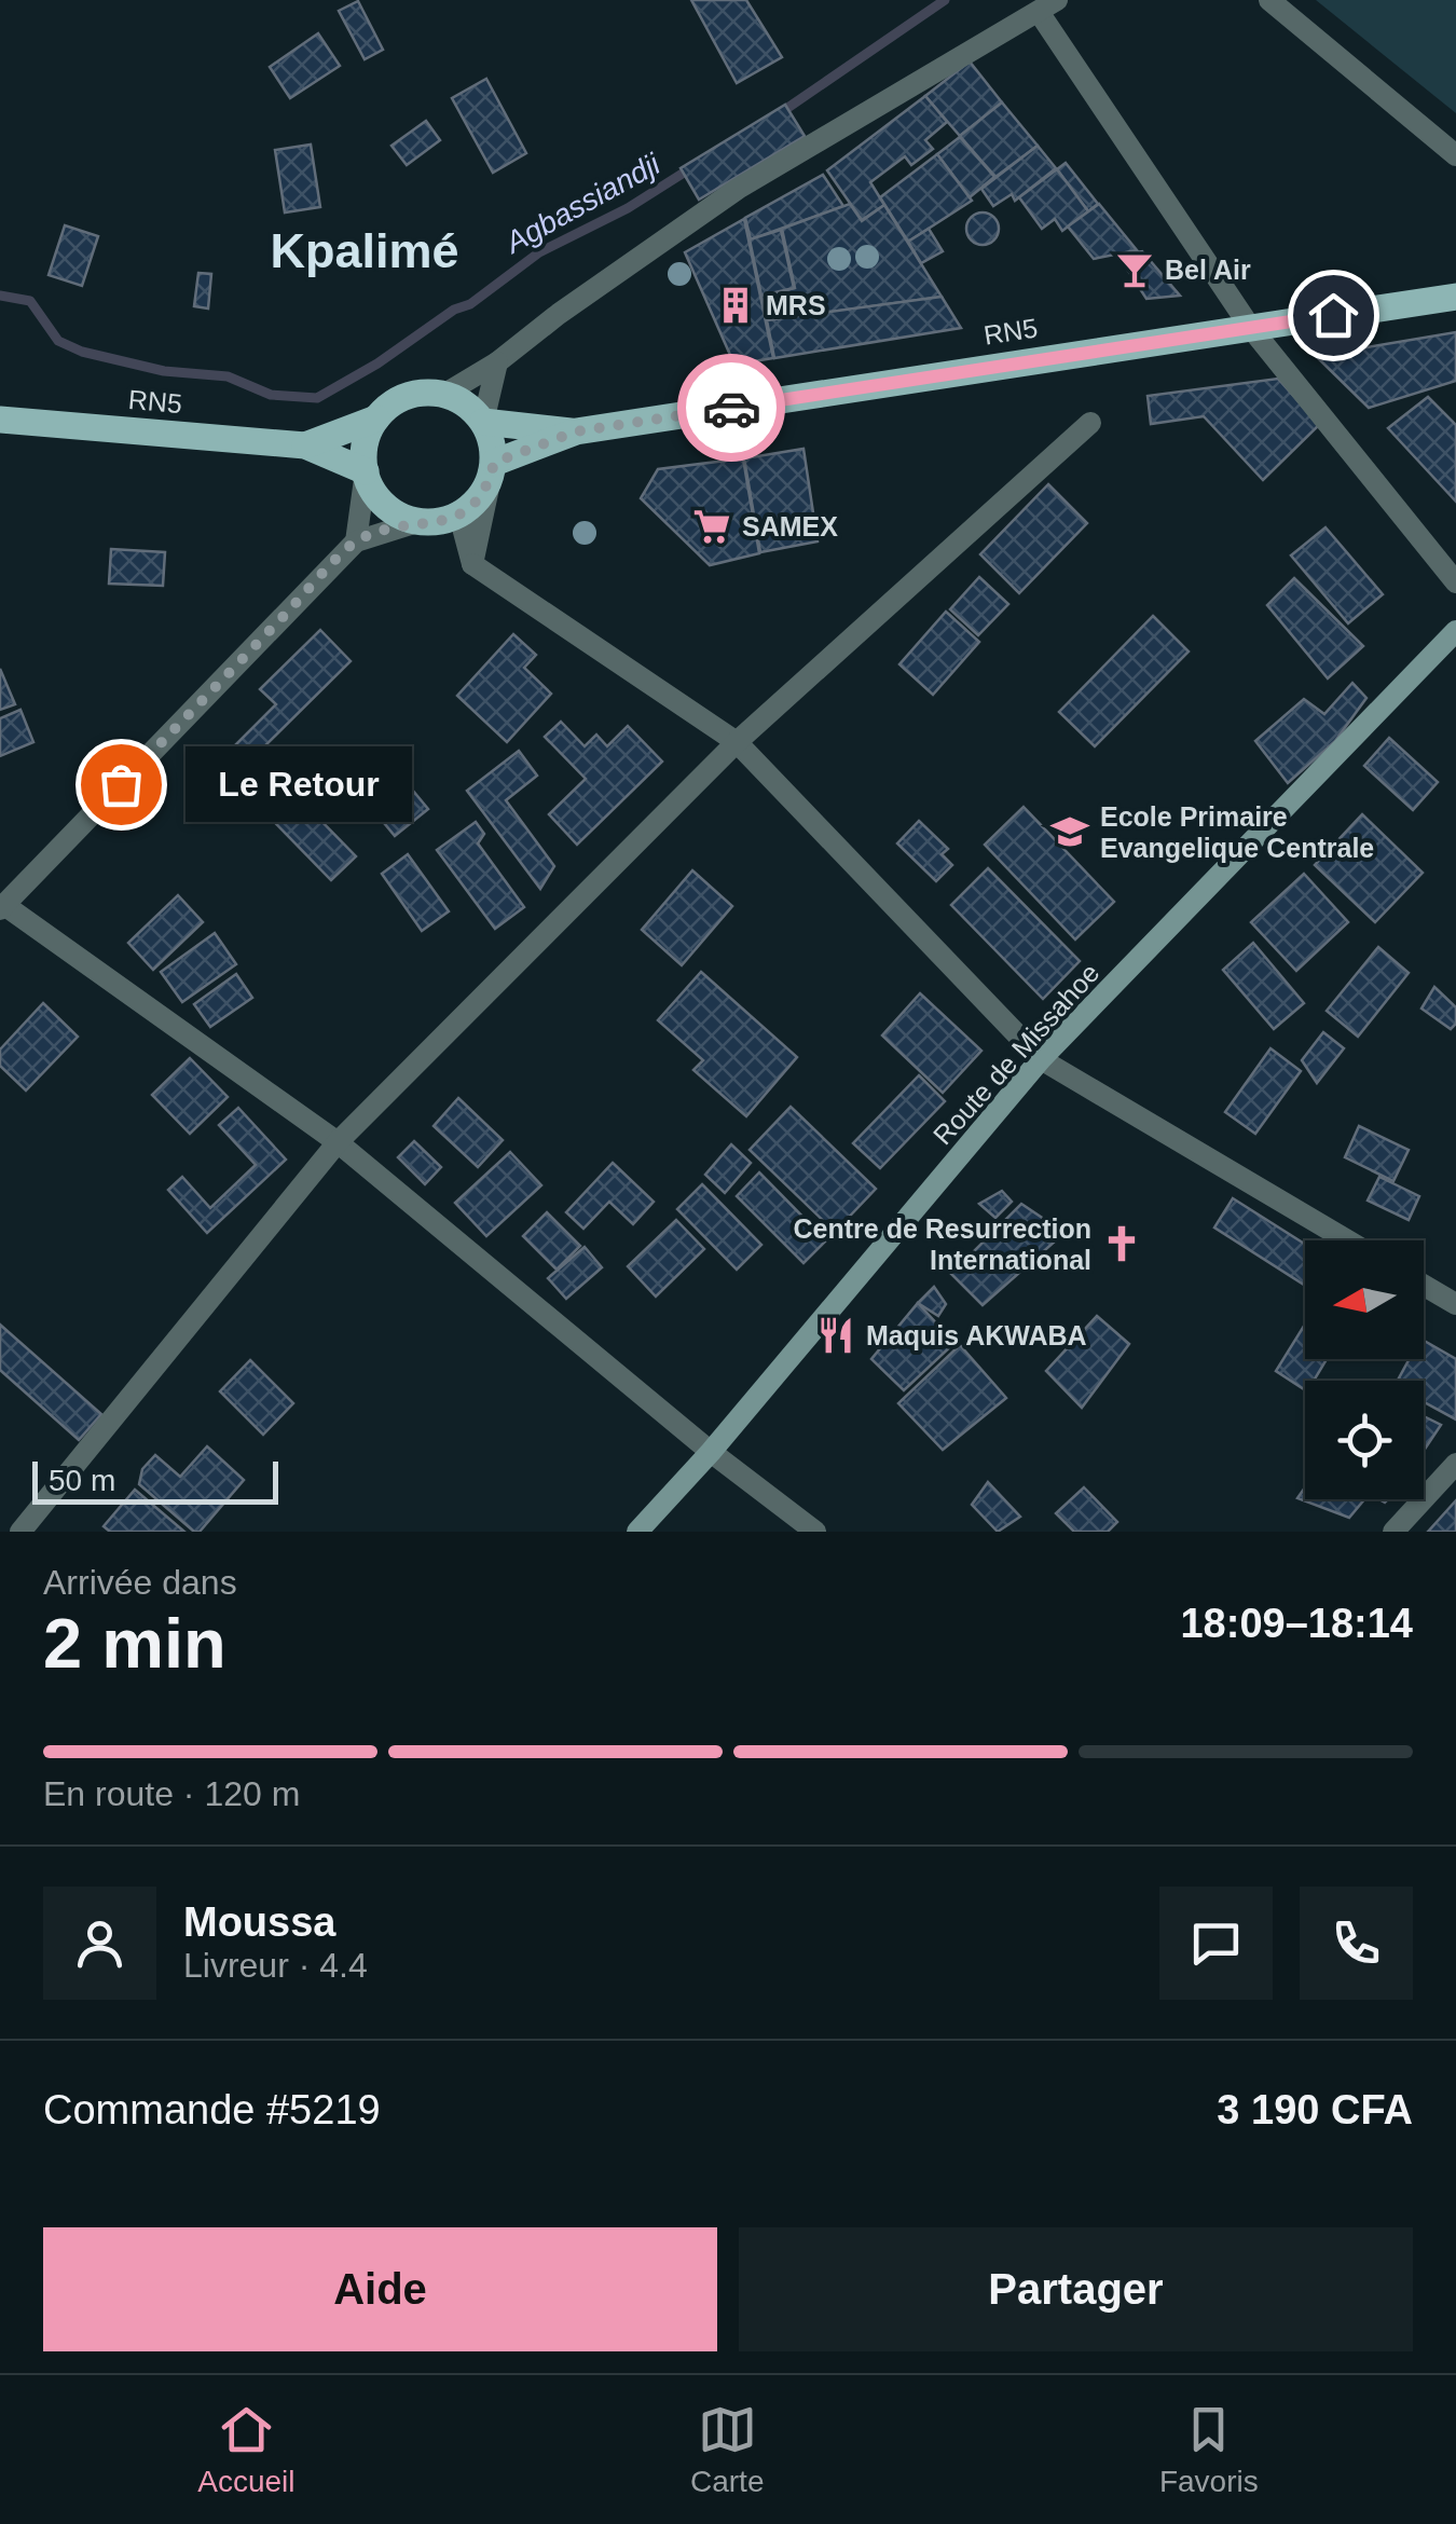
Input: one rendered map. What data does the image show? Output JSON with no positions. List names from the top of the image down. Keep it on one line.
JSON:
{"streets":{"main road":["RN5","Route de Missahoe"]},"districts":["Kpalimé"],"water":["Agbassiandji"],"places":{"bar":["Bel Air"],"building":["MRS"],"supermarket":["SAMEX"],"other":["Le Retour"],"school or university":["Ecole Primaire Evangelique Centrale"],"church":["Centre de Resurrection International"],"restaurant":["Maquis AKWABA"]},"scale_bar":"50 m","north":"left","page":{"bubble":"Le Retour","scale":"50 m","heading":["2 min","Arrivée dans","18:09–18:14"],"panel":["Moussa","Livreur · 4.4","Commande #5219","3 190 CFA"],"bar":"En route · 120 m","buttons":["Aide","Partager"],"tabs":["Accueil","Carte","Favoris"]}}
